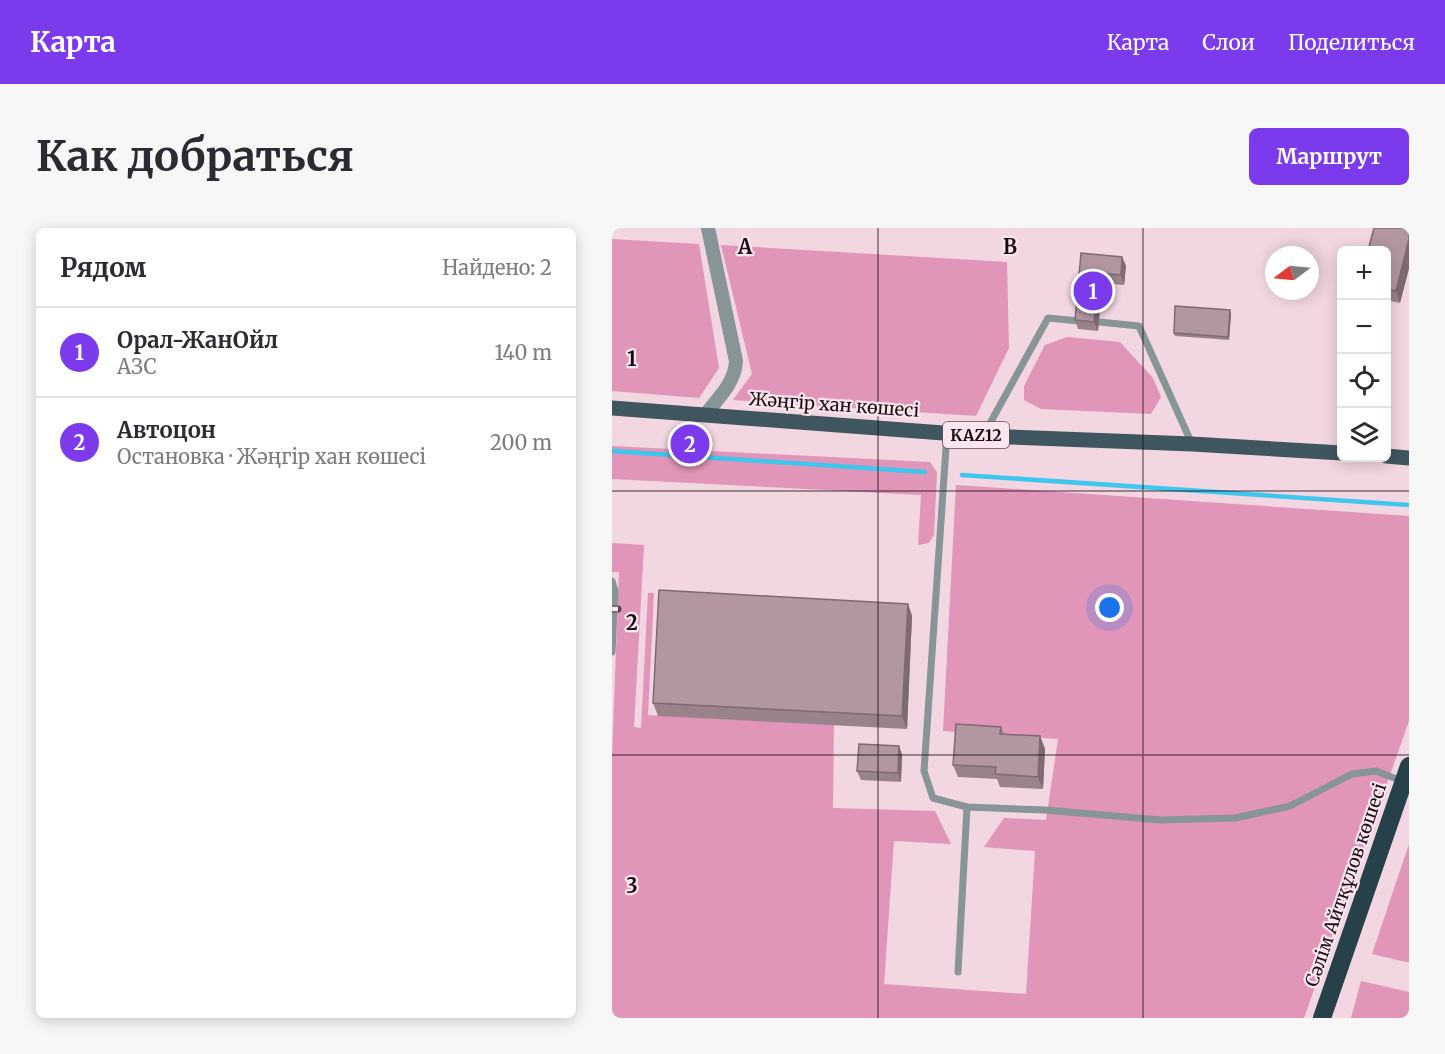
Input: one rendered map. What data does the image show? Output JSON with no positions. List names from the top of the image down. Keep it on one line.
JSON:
{"streets":{"highway":["Сәлім Айтқұлов көшесі"],"main road":["Жәңгір хан көшесі","KAZ12"]},"north":"left","page":{"header":"Карта","nav":["Карта","Слои","Поделиться"],"buttons":"Маршрут","title":"Как добраться","heading":["Рядом","Найдено: 2"],"map_buttons":["+","−"],"pins":["1","2"],"list":[{"mark":"1","name":"Орал-ЖанОйл","note":"АЗС","value":"140 m"},{"mark":"2","name":"Автоцон","note":"Остановка · Жәңгір хан көшесі","value":"200 m"}]},"grid":{"columns":["A","B"],"rows":["1","2","3"]}}
